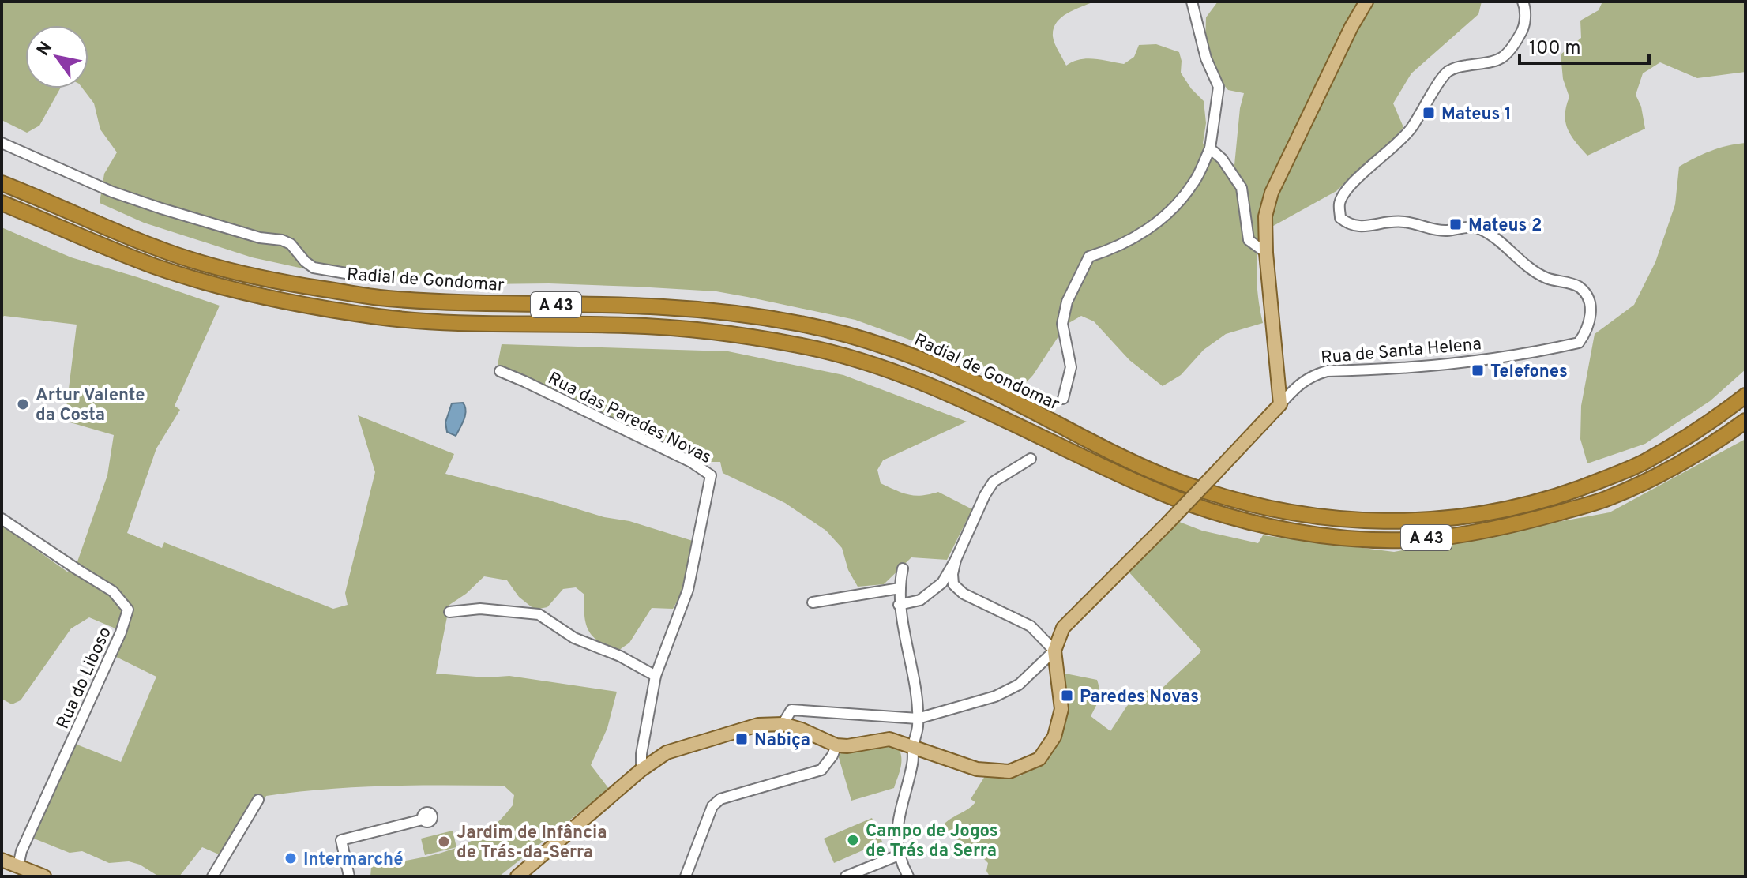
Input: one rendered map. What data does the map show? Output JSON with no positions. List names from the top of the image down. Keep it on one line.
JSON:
{"streets":{"highway":["Radial de Gondomar","A 43"],"main road":["Rua de Santa Helena"],"street":["Rua das Paredes Novas","Rua do Liboso"]},"places":{"transit":["Mateus 1","Mateus 2","Telefones","Paredes Novas","Nabiça"],"other":["Artur Valente da Costa","Campo de Jogos de Trás da Serra","Jardim de Infância de Trás-da-Serra","Intermarché"]},"scale_bar":"100 m","north":"top left"}
